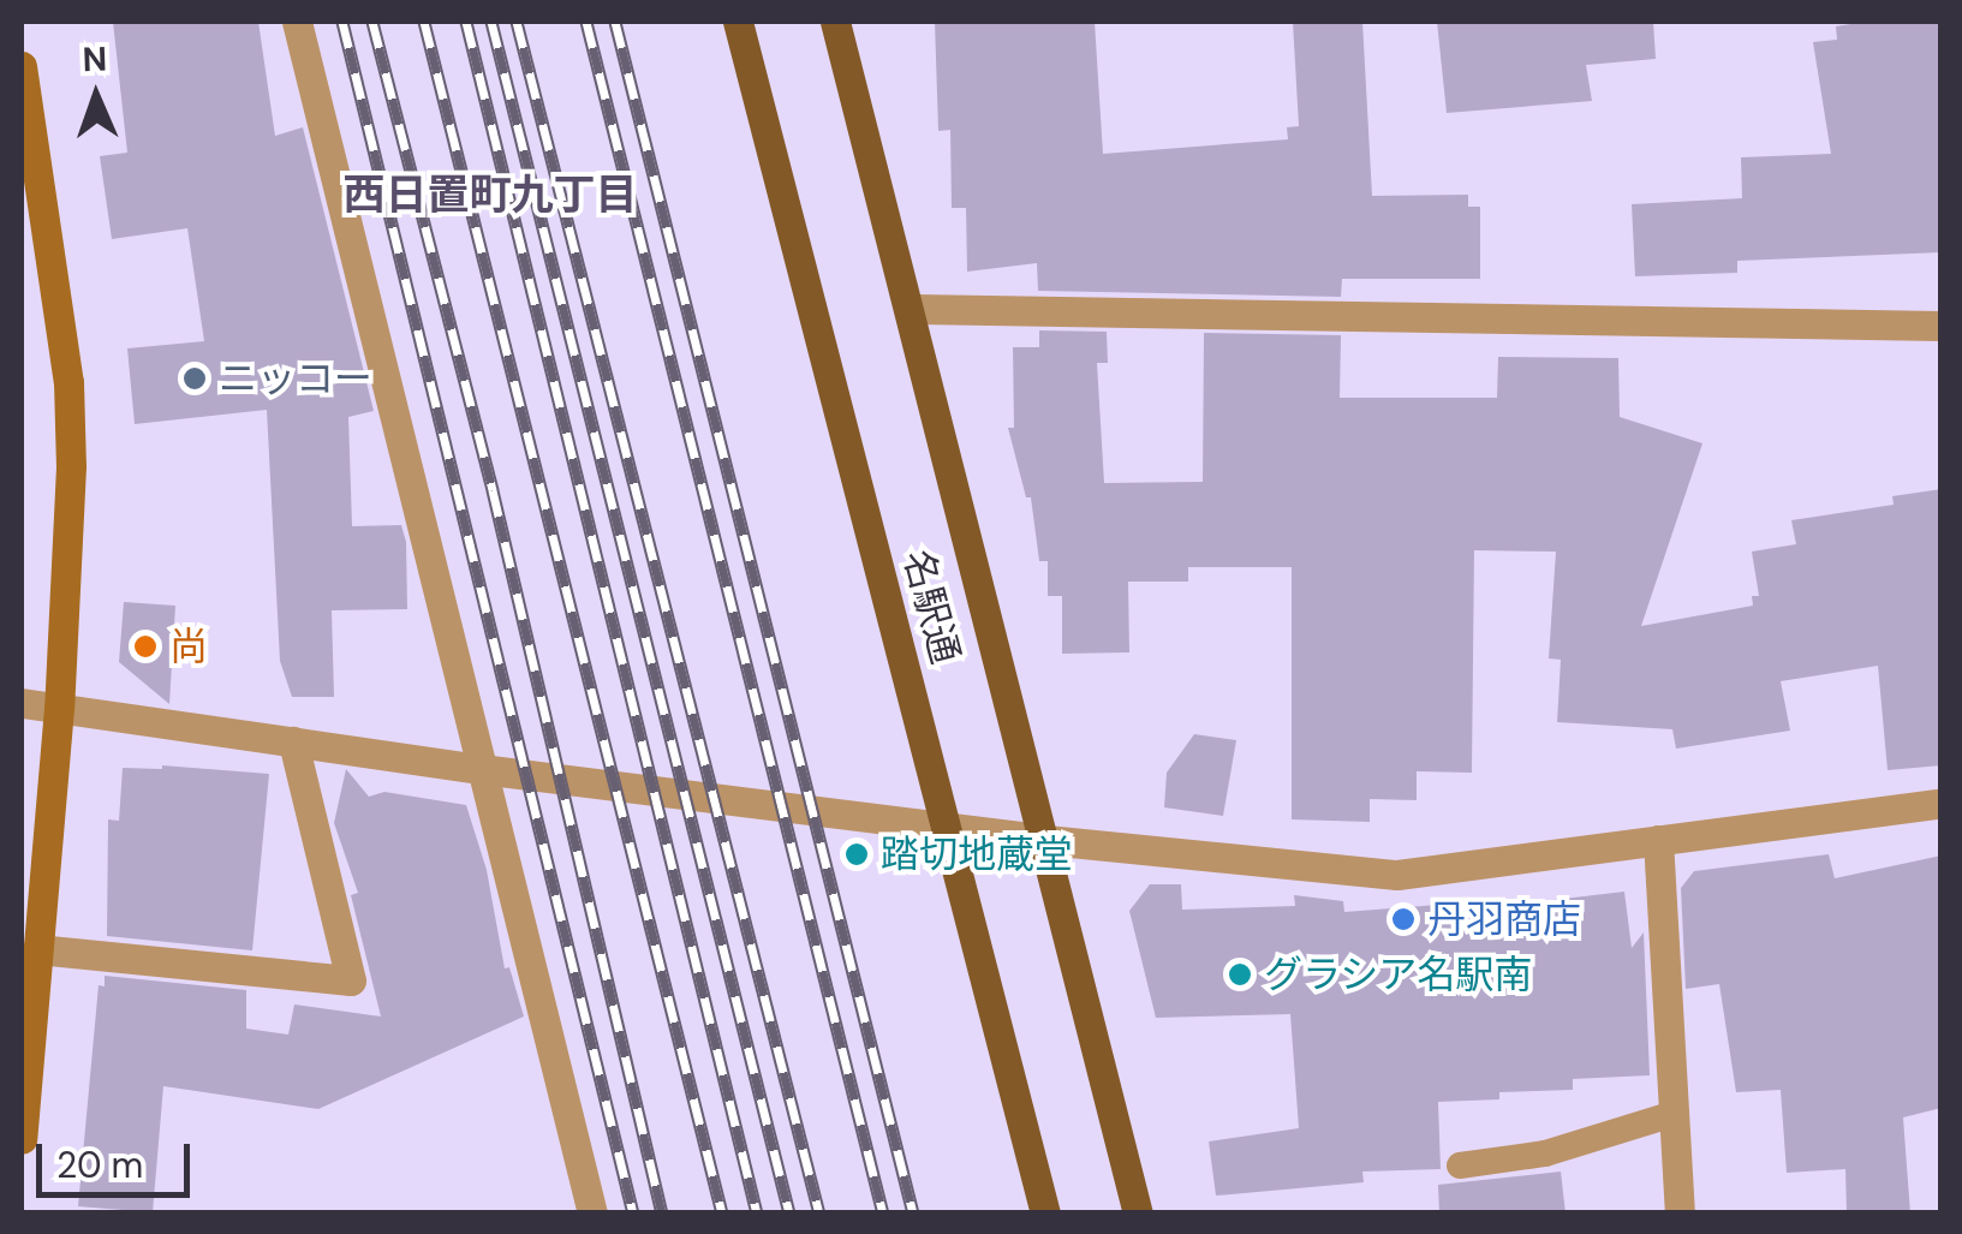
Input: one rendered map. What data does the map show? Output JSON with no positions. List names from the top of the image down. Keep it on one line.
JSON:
{"streets":{"main road":["名駅通"]},"districts":["西日置町九丁目"],"places":["ニッコー","尚","踏切地蔵堂","丹羽商店","グラシア名駅南"],"scale_bar":"20 m","north":"top"}
